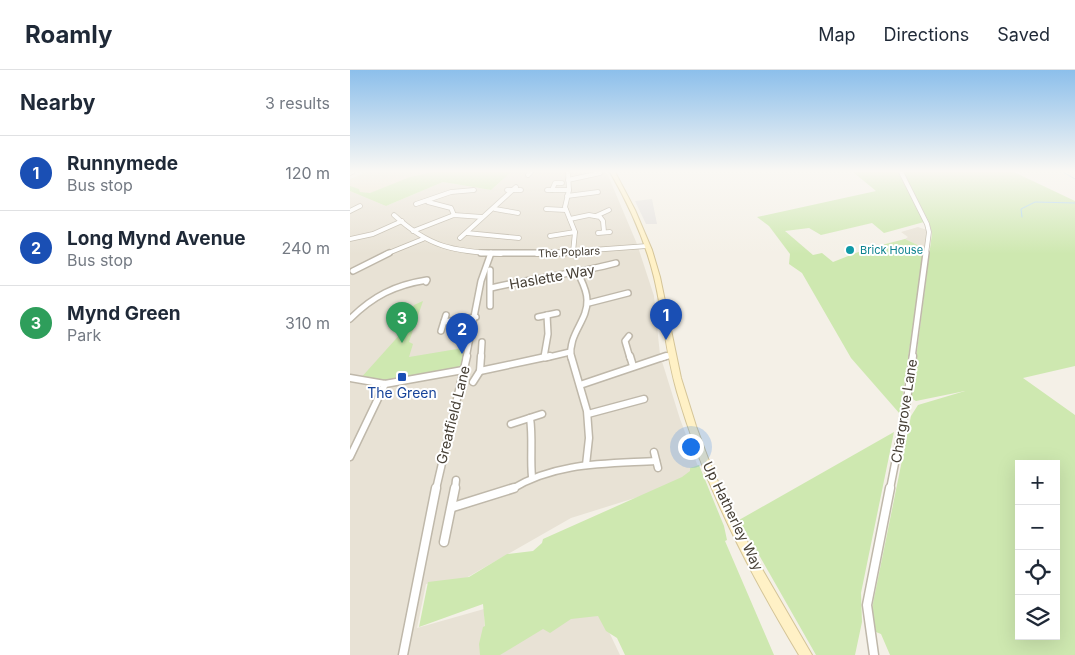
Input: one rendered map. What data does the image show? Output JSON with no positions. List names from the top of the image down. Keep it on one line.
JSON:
{"streets":{"street":["The Poplars","Haslette Way","Chargrove Lane","Greatfield Lane","Up Hatherley Way"]},"crossings":[["The Poplars","Greatfield Lane"],["The Poplars","Up Hatherley Way"]],"places":{"other":["Brick House"],"transit":["The Green"]},"page":{"header":"Roamly","nav":["Map","Directions","Saved"],"heading":["Nearby","3 results"],"list":[{"mark":"1","name":"Runnymede","note":"Bus stop","value":"120 m"},{"mark":"2","name":"Long Mynd Avenue","note":"Bus stop","value":"240 m"},{"mark":"3","name":"Mynd Green","note":"Park","value":"310 m"}],"pins":["1","3","2"],"map_buttons":["+","−"]}}
